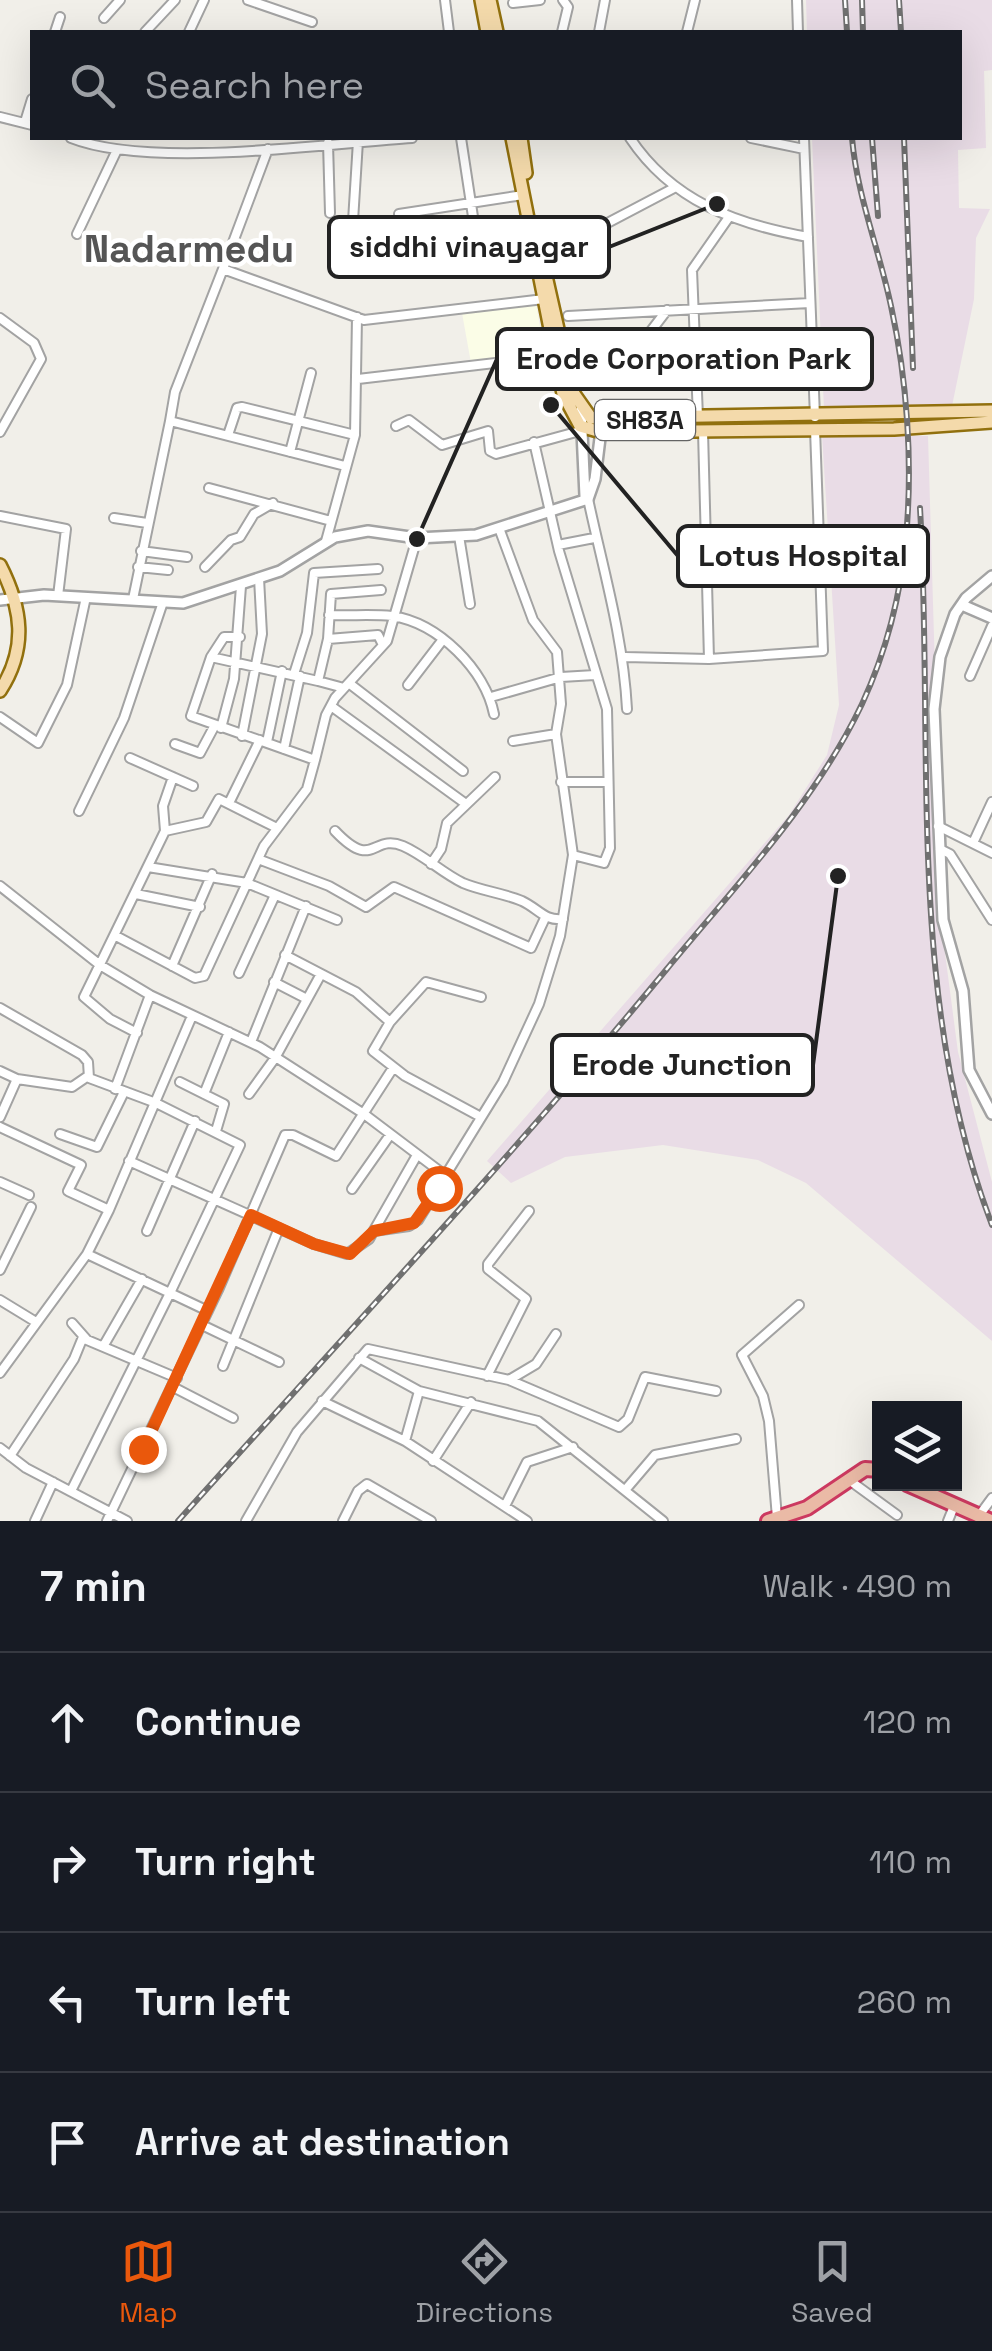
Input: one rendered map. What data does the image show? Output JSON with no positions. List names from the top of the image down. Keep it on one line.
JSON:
{"streets":{"main road":["SH83A"]},"districts":["Nadarmedu"],"places":["siddhi vinayagar","Lotus Hospital","Erode Corporation Park","Erode Junction"],"page":{"search":"Search here","heading":["7 min","Walk · 490 m"],"list":[["Continue","120 m"],["Turn right","110 m"],["Turn left","260 m"],"Arrive at destination"],"nav":["Map","Directions","Saved"]}}
